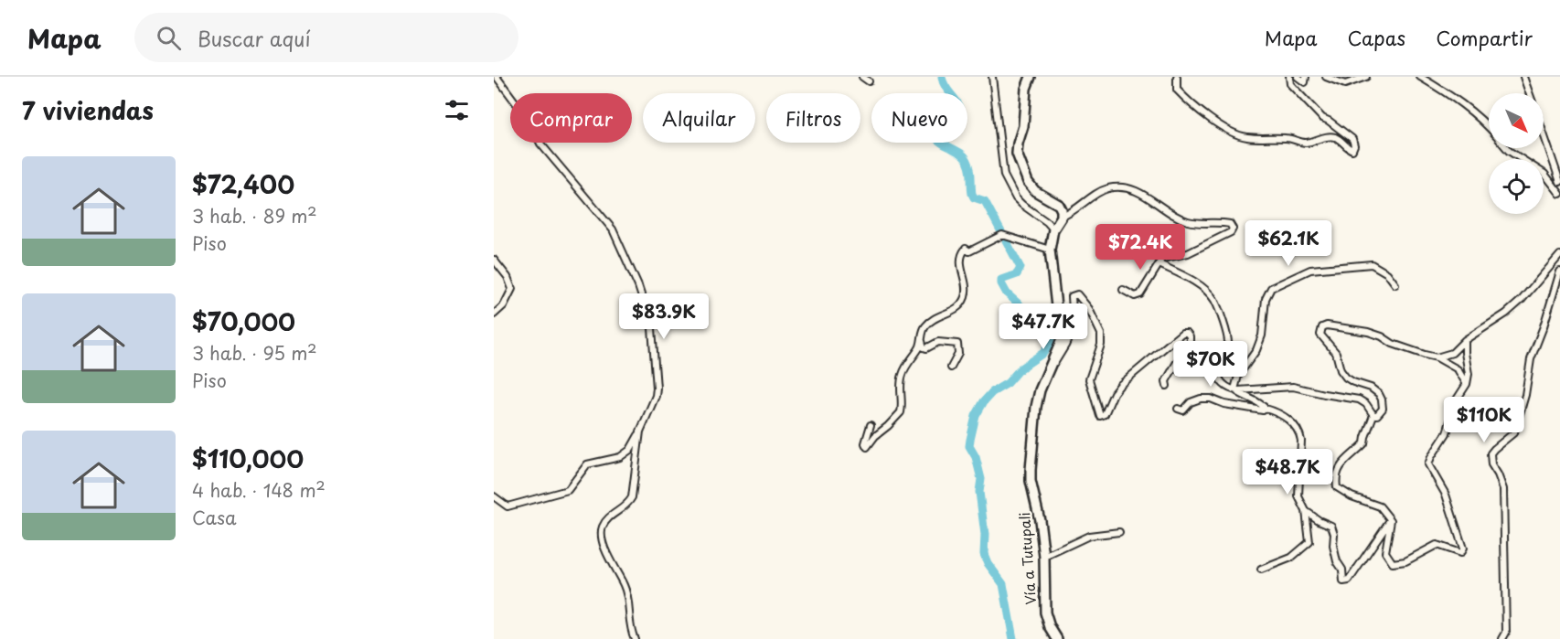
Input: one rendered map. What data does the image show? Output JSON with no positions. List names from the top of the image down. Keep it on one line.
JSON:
{"streets":{"street":["Vía a Tutupali"]},"north":"bottom right","page":{"header":"Mapa","search":"Buscar aquí","nav":["Mapa","Capas","Compartir"],"heading":"7 viviendas","chip":["Comprar","Alquilar","Filtros","Nuevo"],"list":[{"name":"$72,400","note":"3 hab. · 89 m² · Piso"},{"name":"$70,000","note":"3 hab. · 95 m² · Piso"},{"name":"$110,000","note":"4 hab. · 148 m² · Casa"}],"price":["$62.1K","$72.4K","$83.9K","$47.7K","$70K","$110K","$48.7K"]}}
